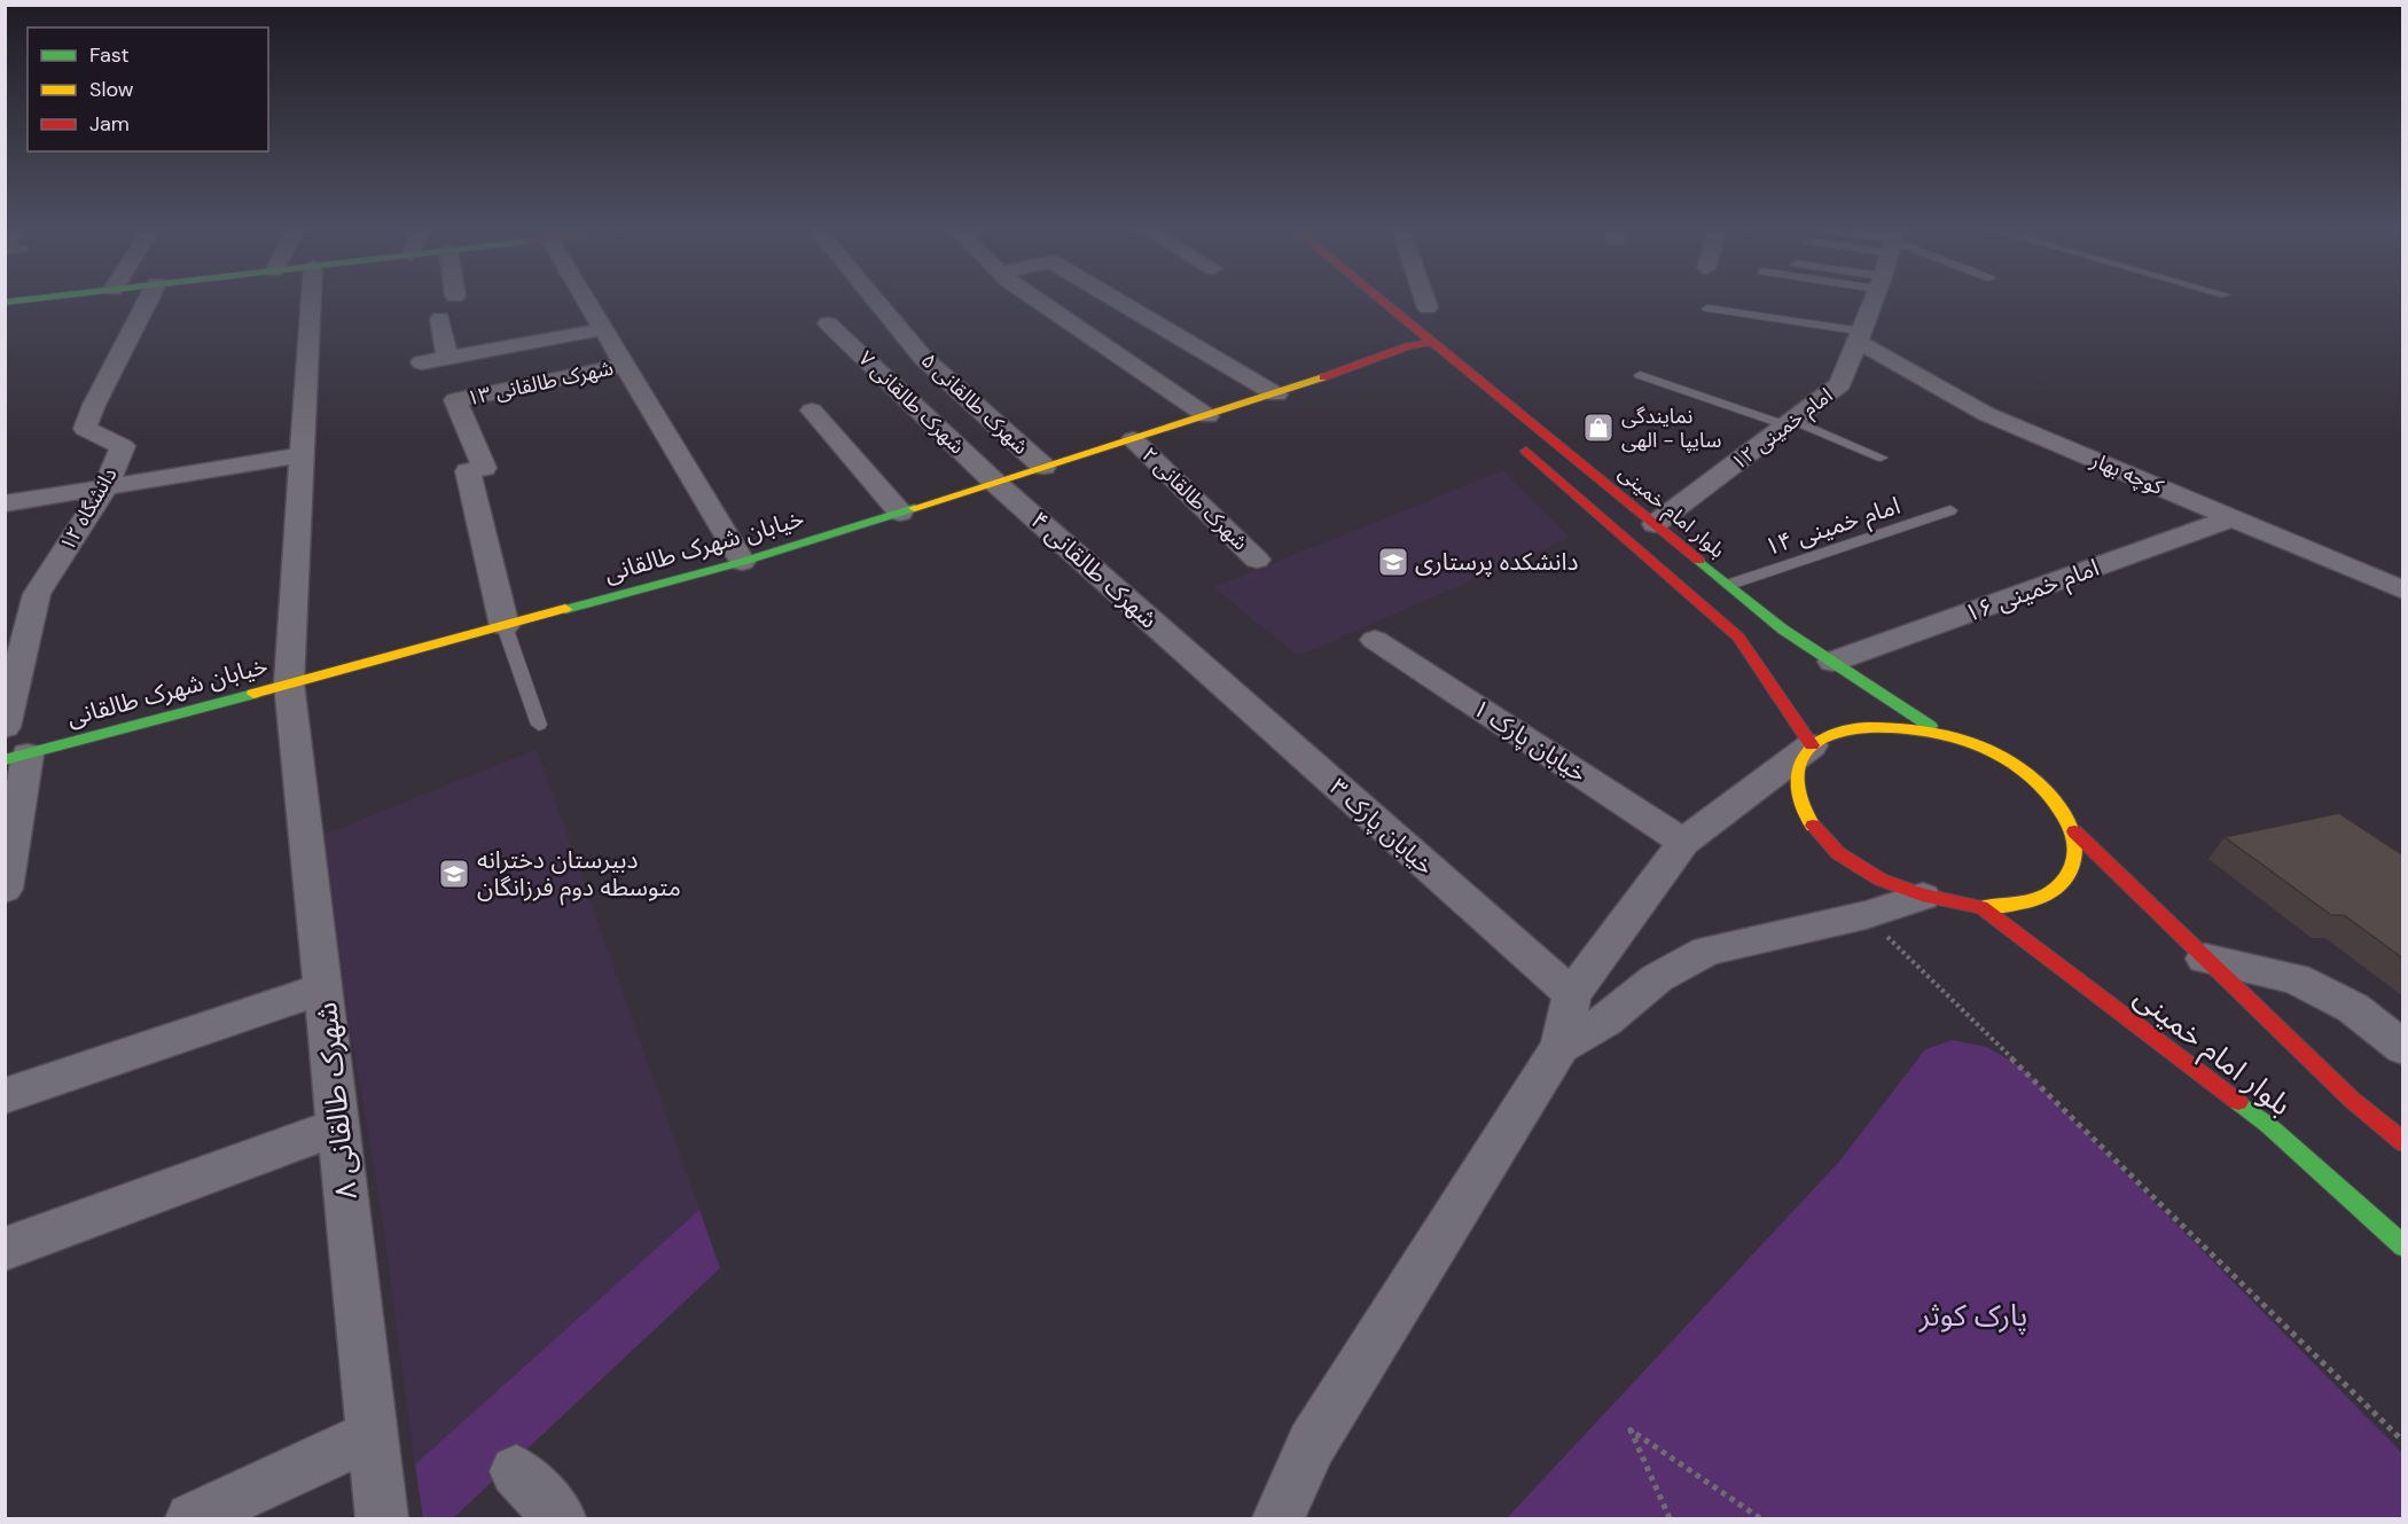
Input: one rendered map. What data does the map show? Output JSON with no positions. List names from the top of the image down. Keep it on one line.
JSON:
{"streets":{"main road":["بلوار امام خمینی","خیابان شهرک طالقانی"],"street":["شهرک طالقانی ۱۳","شهرک طالقانی ۷","شهرک طالقانی ۵","امام خمینی ۱۲","کوچه بهار","شهرک طالقانی ۲","دانشگاه ۱۲","شهرک طالقانی ۴","امام خمینی ۱۶","خیابان پارک ۱","خیابان پارک ۳","شهرک طالقانی ۸"],"lane":["امام خمینی ۱۴"]},"crossings":[["شهرک طالقانی ۱۳","خیابان شهرک طالقانی"],["شهرک طالقانی ۷","خیابان شهرک طالقانی"],["شهرک طالقانی ۷","شهرک طالقانی ۴"],["شهرک طالقانی ۵","خیابان شهرک طالقانی"],["امام خمینی ۱۲","کوچه بهار"],["امام خمینی ۱۲","بلوار امام خمینی"],["کوچه بهار","امام خمینی ۱۶"],["شهرک طالقانی ۲","خیابان شهرک طالقانی"],["بلوار امام خمینی","امام خمینی ۱۴"],["بلوار امام خمینی","خیابان شهرک طالقانی"],["بلوار امام خمینی","امام خمینی ۱۶"],["خیابان شهرک طالقانی","شهرک طالقانی ۴"],["خیابان شهرک طالقانی","شهرک طالقانی ۸"],["شهرک طالقانی ۴","خیابان پارک ۳"]],"parks":["پارک کوثر"],"places":{"shop":["نمایندگی سایپا - الهی"],"school or university":["دانشکده پرستاری","دبیرستان دخترانه متوسطه دوم فرزانگان"]},"legend":["Fast","Slow","Jam"]}
